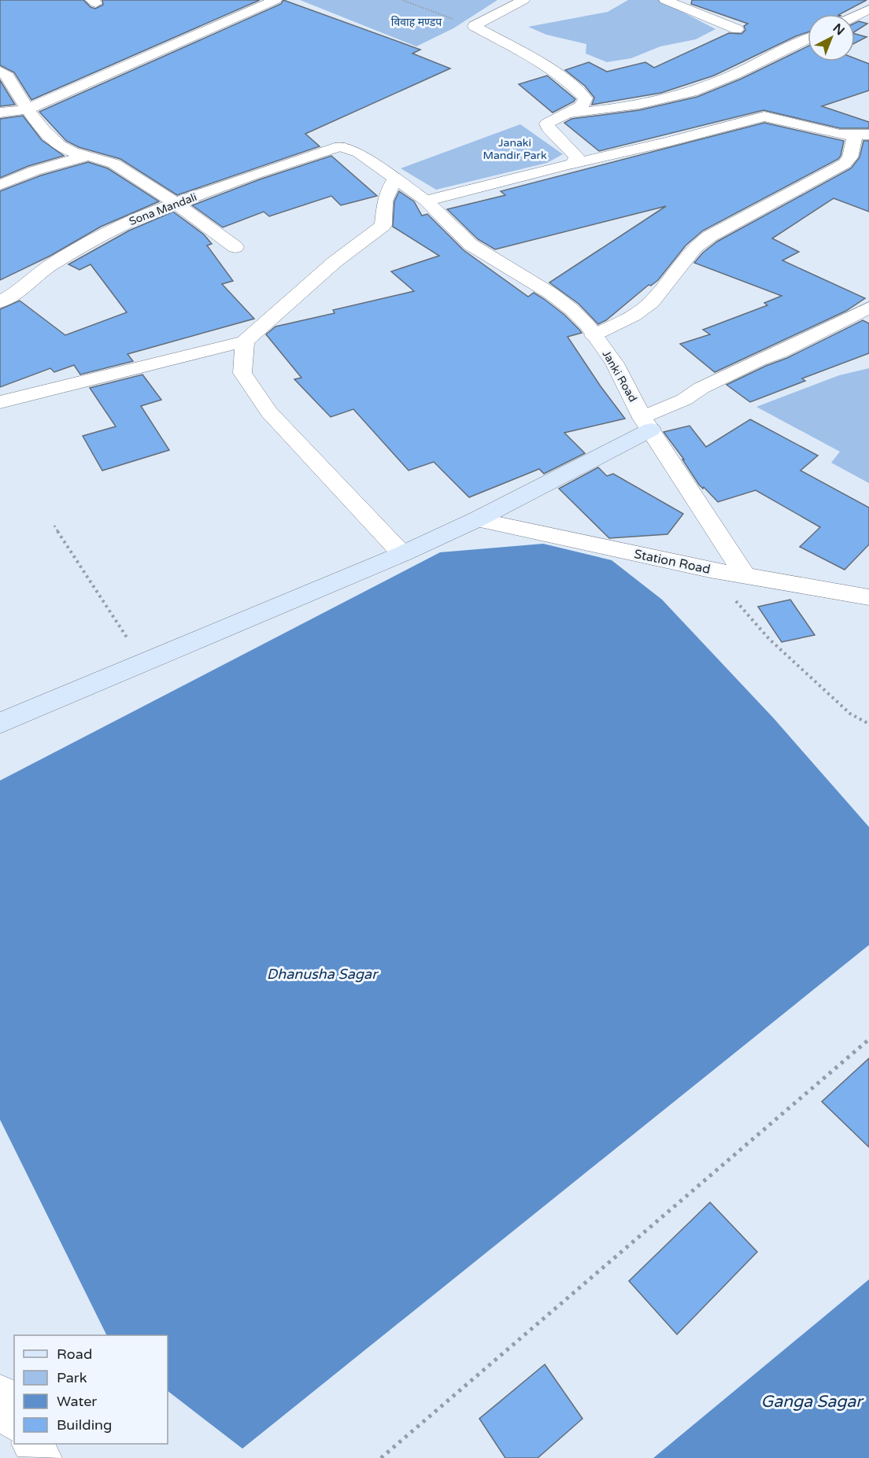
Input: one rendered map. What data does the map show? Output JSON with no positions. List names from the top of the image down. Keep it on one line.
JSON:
{"streets":{"street":["Sona Mandali","Janki Road","Station Road"]},"crossings":[["Sona Mandali","Janki Road"],["Janki Road","Station Road"]],"water":["Dhanusha Sagar","Ganga Sagar"],"parks":["विवाह मण्डप","Janaki Mandir Park"],"legend":["Road","Park","Water","Building"],"north":"top right"}
